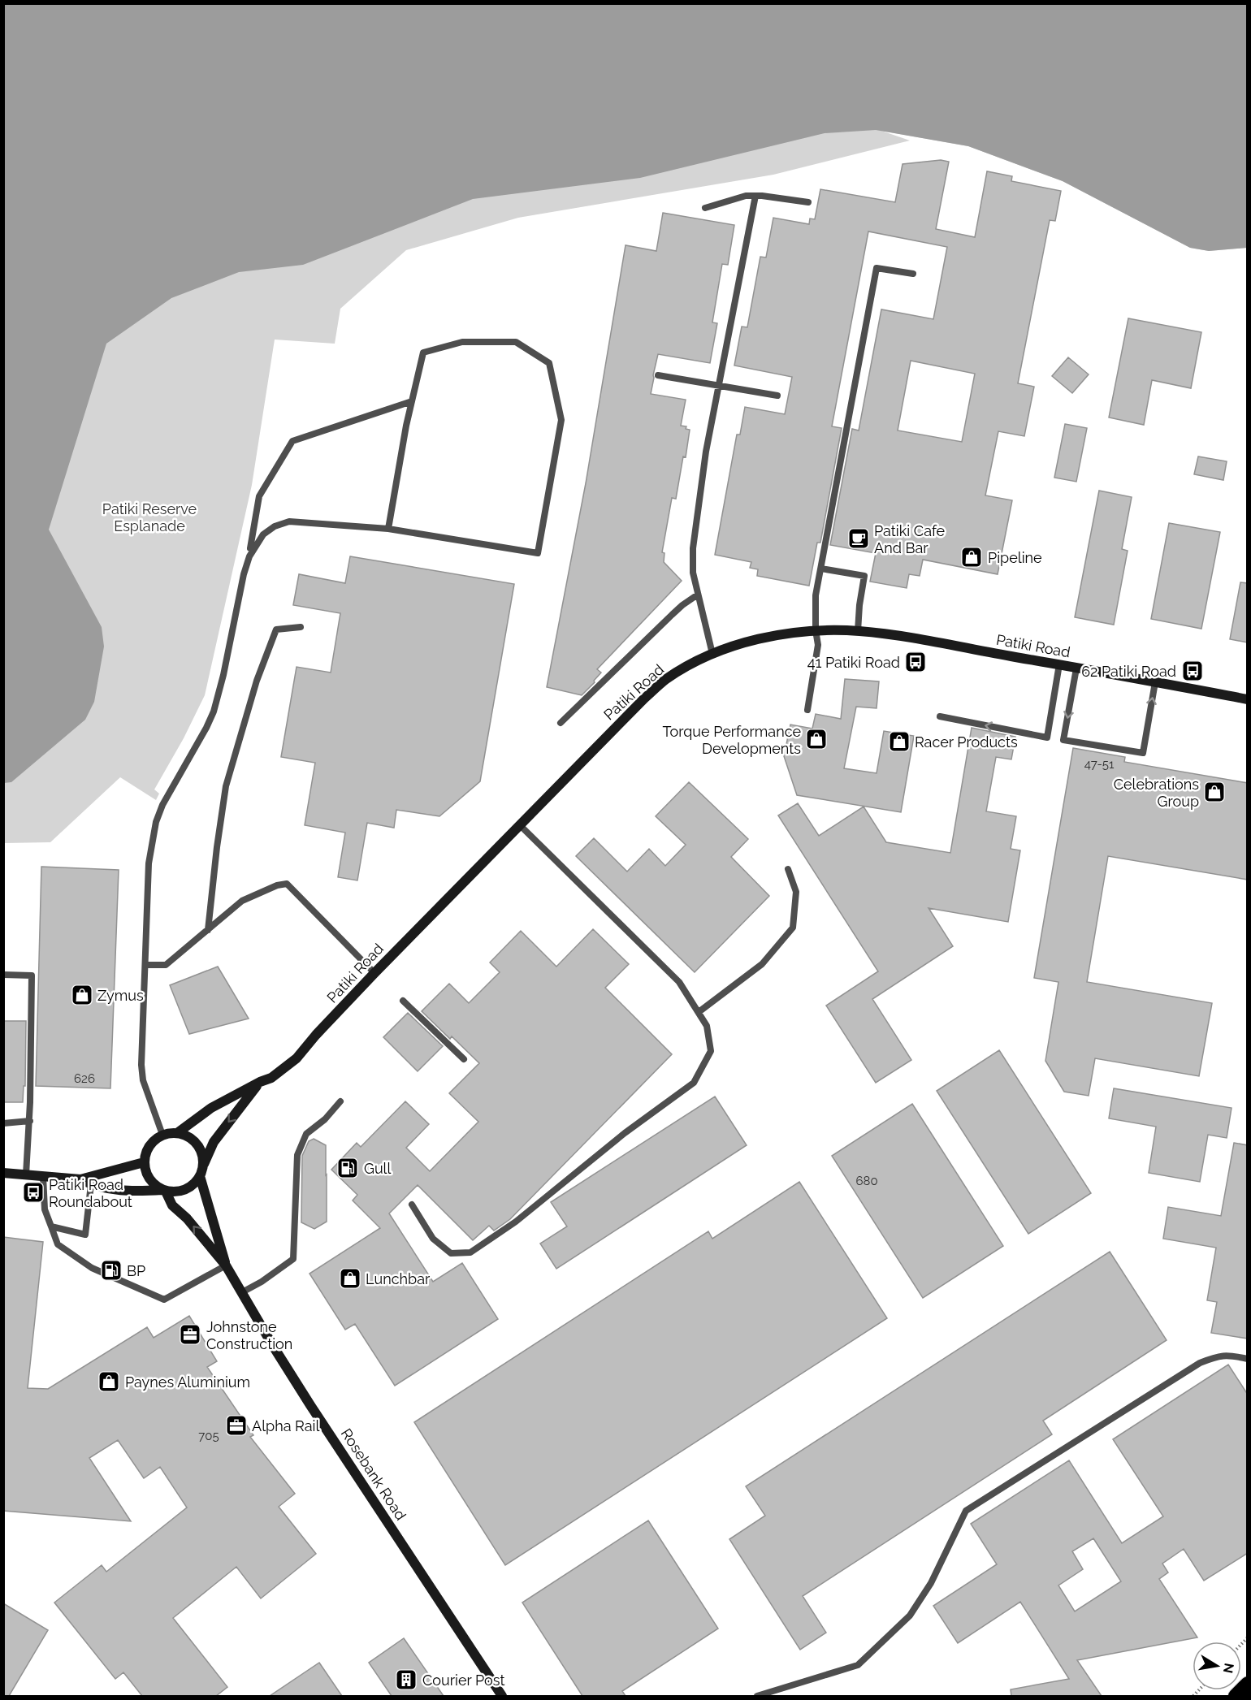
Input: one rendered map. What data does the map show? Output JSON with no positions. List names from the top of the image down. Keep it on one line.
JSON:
{"streets":{"main road":["Patiki Road","Rosebank Road"]},"crossings":[["Patiki Road","Rosebank Road"]],"parks":["Patiki Reserve Esplanade"],"places":{"cafe":["Patiki Cafe And Bar"],"shop":["Pipeline","Torque Performance Developments","Racer Products","Celebrations Group","Zymus","Lunchbar","Paynes Aluminium"],"bus stop":["41 Patiki Road","62 Patiki Road","Patiki Road Roundabout"],"fuel station":["Gull","BP"],"office":["Johnstone Construction","Alpha Rail"],"building":["Courier Post"]},"house_numbers":["47-51","626","680","705"],"north":"right"}
